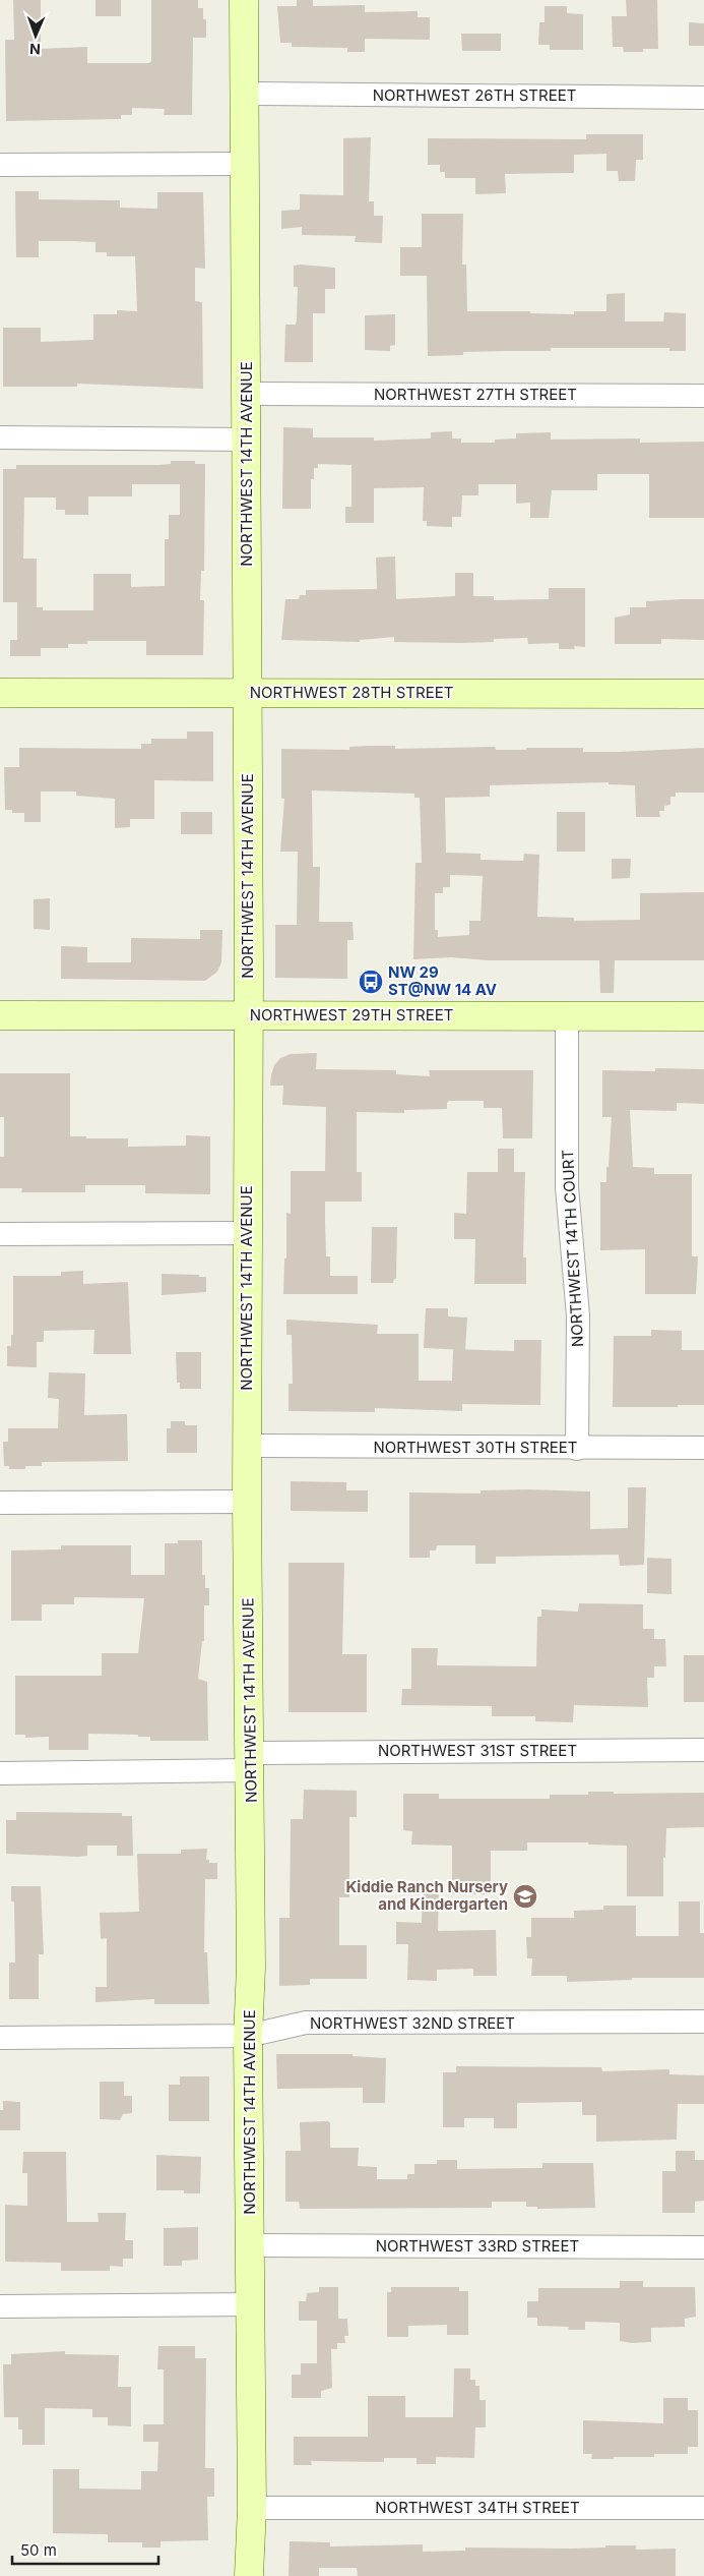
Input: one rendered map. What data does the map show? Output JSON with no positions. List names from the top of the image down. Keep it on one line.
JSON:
{"streets":{"street":["NORTHWEST 26TH STREET","NORTHWEST 27TH STREET","NORTHWEST 14TH AVENUE","NORTHWEST 28TH STREET","NORTHWEST 29TH STREET","NORTHWEST 14TH COURT","NORTHWEST 30TH STREET","NORTHWEST 31ST STREET","NORTHWEST 32ND STREET","NORTHWEST 33RD STREET","NORTHWEST 34TH STREET"]},"crossings":[["NORTHWEST 26TH STREET","NORTHWEST 14TH AVENUE"],["NORTHWEST 27TH STREET","NORTHWEST 14TH AVENUE"],["NORTHWEST 14TH AVENUE","NORTHWEST 28TH STREET"],["NORTHWEST 14TH AVENUE","NORTHWEST 29TH STREET"],["NORTHWEST 14TH AVENUE","NORTHWEST 30TH STREET"],["NORTHWEST 14TH AVENUE","NORTHWEST 31ST STREET"],["NORTHWEST 14TH AVENUE","NORTHWEST 32ND STREET"],["NORTHWEST 14TH AVENUE","NORTHWEST 33RD STREET"],["NORTHWEST 14TH AVENUE","NORTHWEST 34TH STREET"],["NORTHWEST 29TH STREET","NORTHWEST 14TH COURT"],["NORTHWEST 14TH COURT","NORTHWEST 30TH STREET"]],"places":{"bus stop":["NW 29 ST@NW 14 AV"],"school or university":["Kiddie Ranch Nursery and Kindergarten"]},"scale_bar":"50 m","north":"bottom"}
